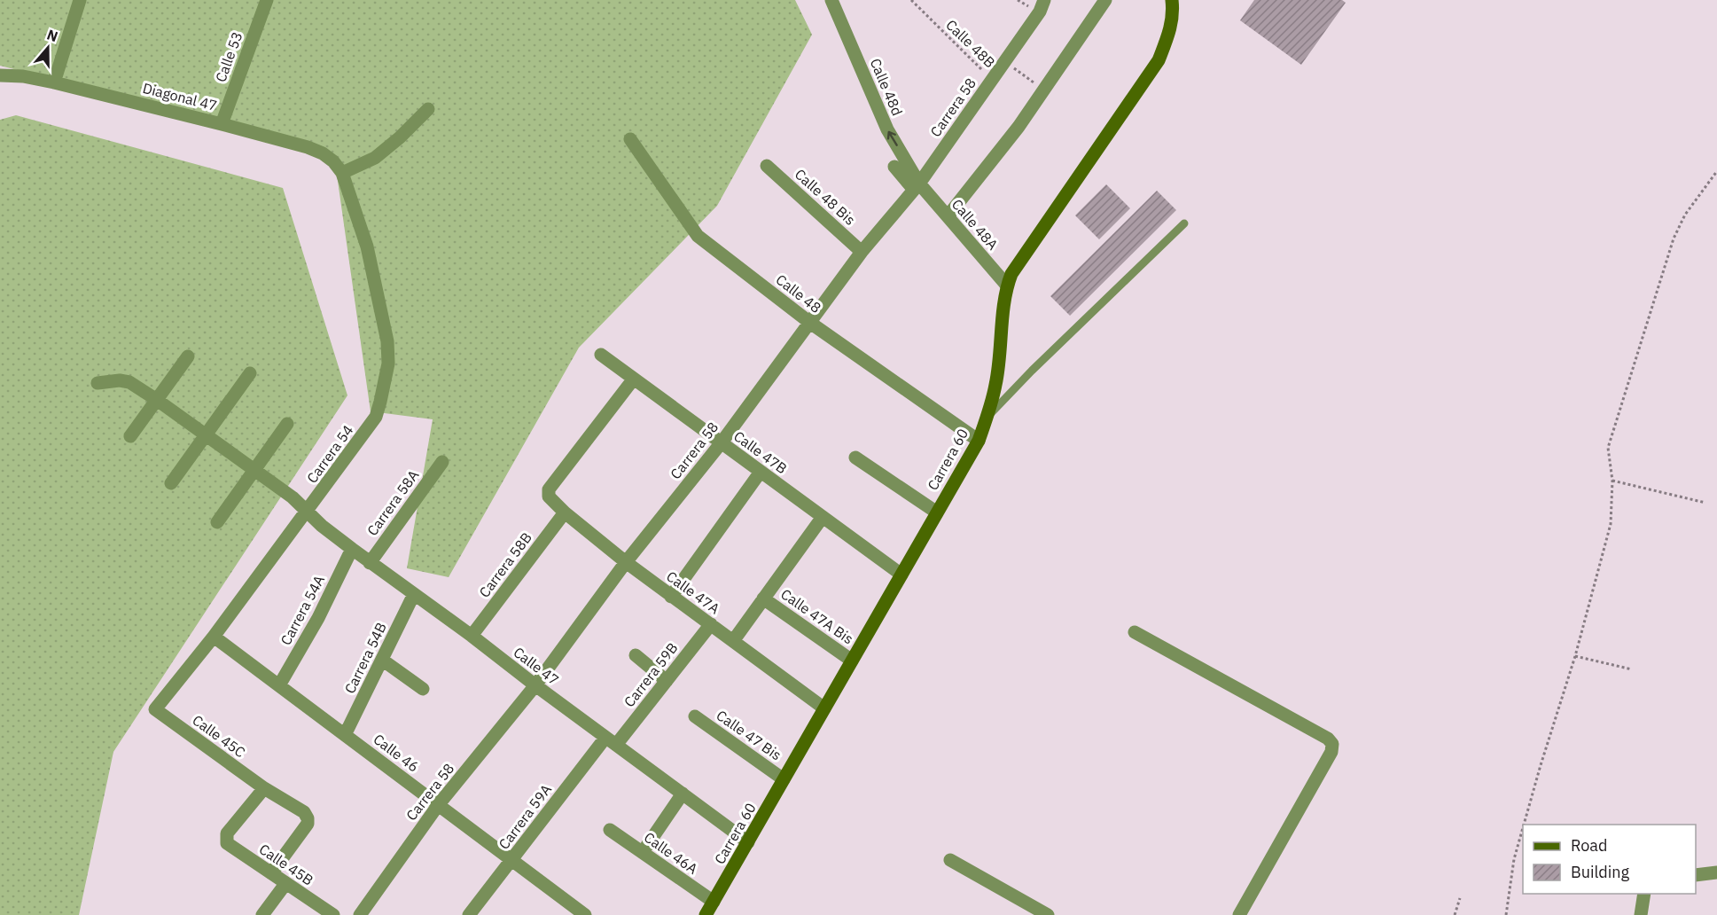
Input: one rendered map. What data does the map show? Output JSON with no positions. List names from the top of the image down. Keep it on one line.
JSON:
{"streets":{"street":["Calle 53","Calle 48d","Diagonal 47","Carrera 58","Calle 48 Bis","Calle 48A","Calle 48","Calle 47B","Carrera 54","Carrera 60","Carrera 58A","Carrera 58B","Calle 47A","Carrera 54A","Calle 47A Bis","Carrera 54B","Calle 47","Carrera 59B","Calle 47 Bis","Calle 45C","Calle 46","Carrera 59A","Calle 46A","Calle 45B"],"path":["Calle 48B"]},"crossings":[["Calle 48B","Carrera 58"],["Calle 53","Diagonal 47"],["Calle 48d","Carrera 58"],["Calle 48d","Calle 48A"],["Diagonal 47","Carrera 54"],["Carrera 58","Calle 48 Bis"],["Carrera 58","Calle 48A"],["Carrera 58","Calle 48"],["Carrera 58","Calle 47B"],["Carrera 58","Calle 47A"],["Carrera 58","Calle 47"],["Carrera 58","Calle 46"],["Calle 48A","Carrera 60"],["Calle 48","Carrera 60"],["Calle 47B","Carrera 60"],["Calle 47B","Calle 47A"],["Carrera 54","Calle 47"],["Carrera 54","Calle 45C"],["Carrera 54","Calle 46"],["Carrera 60","Calle 47A"],["Carrera 60","Calle 47A Bis"],["Carrera 60","Calle 47"],["Carrera 60","Calle 47 Bis"],["Carrera 60","Calle 46A"],["Carrera 58A","Calle 47"],["Carrera 58B","Calle 47A"],["Carrera 58B","Calle 47"],["Calle 47A","Carrera 59B"],["Carrera 54A","Calle 47"],["Carrera 54A","Calle 46"],["Carrera 54B","Calle 47"],["Carrera 54B","Calle 46"],["Calle 47","Carrera 59B"],["Calle 47","Carrera 59A"],["Carrera 59B","Carrera 59A"],["Calle 45C","Calle 45B"],["Calle 46","Carrera 59A"]],"one_way":["Calle 48d"],"legend":["Road","Building"],"north":"top"}
